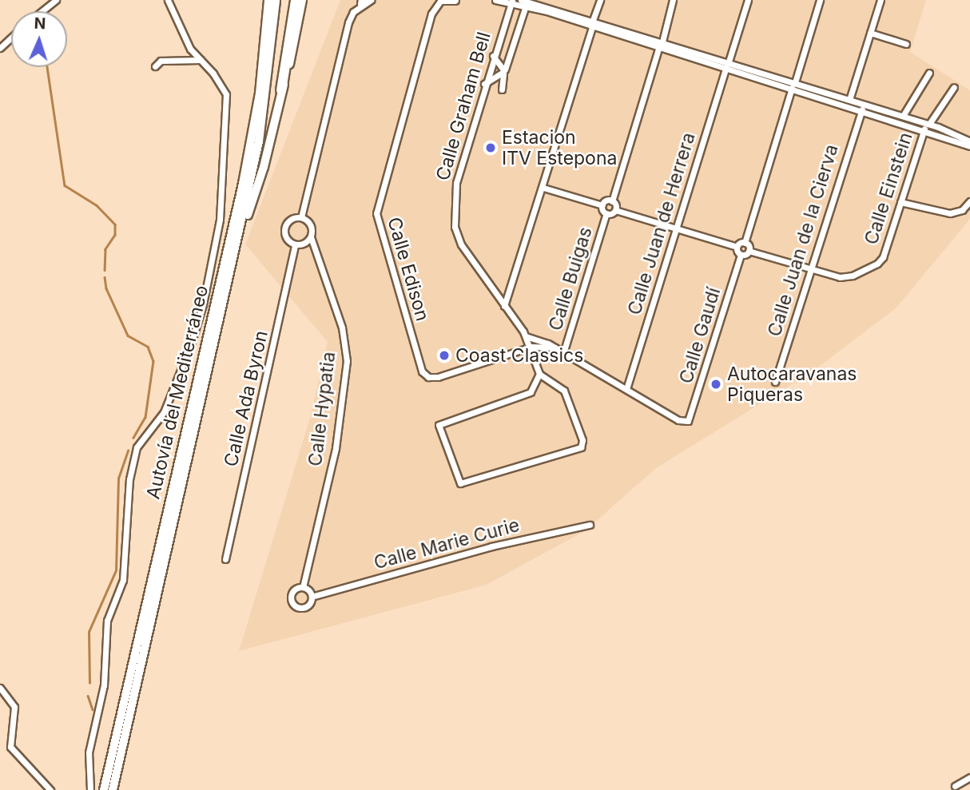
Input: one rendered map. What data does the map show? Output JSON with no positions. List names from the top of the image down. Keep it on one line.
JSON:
{"streets":{"highway":["Autovía del Mediterráneo"],"street":["Calle Graham Bell","Calle Einstein","Calle Juan de Herrera","Calle Juan de la Cierva","Calle Edison","Calle Buigas","Calle Gaudí","Calle Ada Byron","Calle Hypatia","Calle Marie Curie"]},"crossings":[["Calle Graham Bell","Calle Edison"],["Calle Einstein","Calle Juan de la Cierva"],["Calle Juan de Herrera","Calle Gaudí"],["Calle Ada Byron","Calle Hypatia"],["Calle Hypatia","Calle Marie Curie"]],"places":["Estacion ITV Estepona","Coast Classics","Autocaravanas Piqueras"],"north":"top"}
